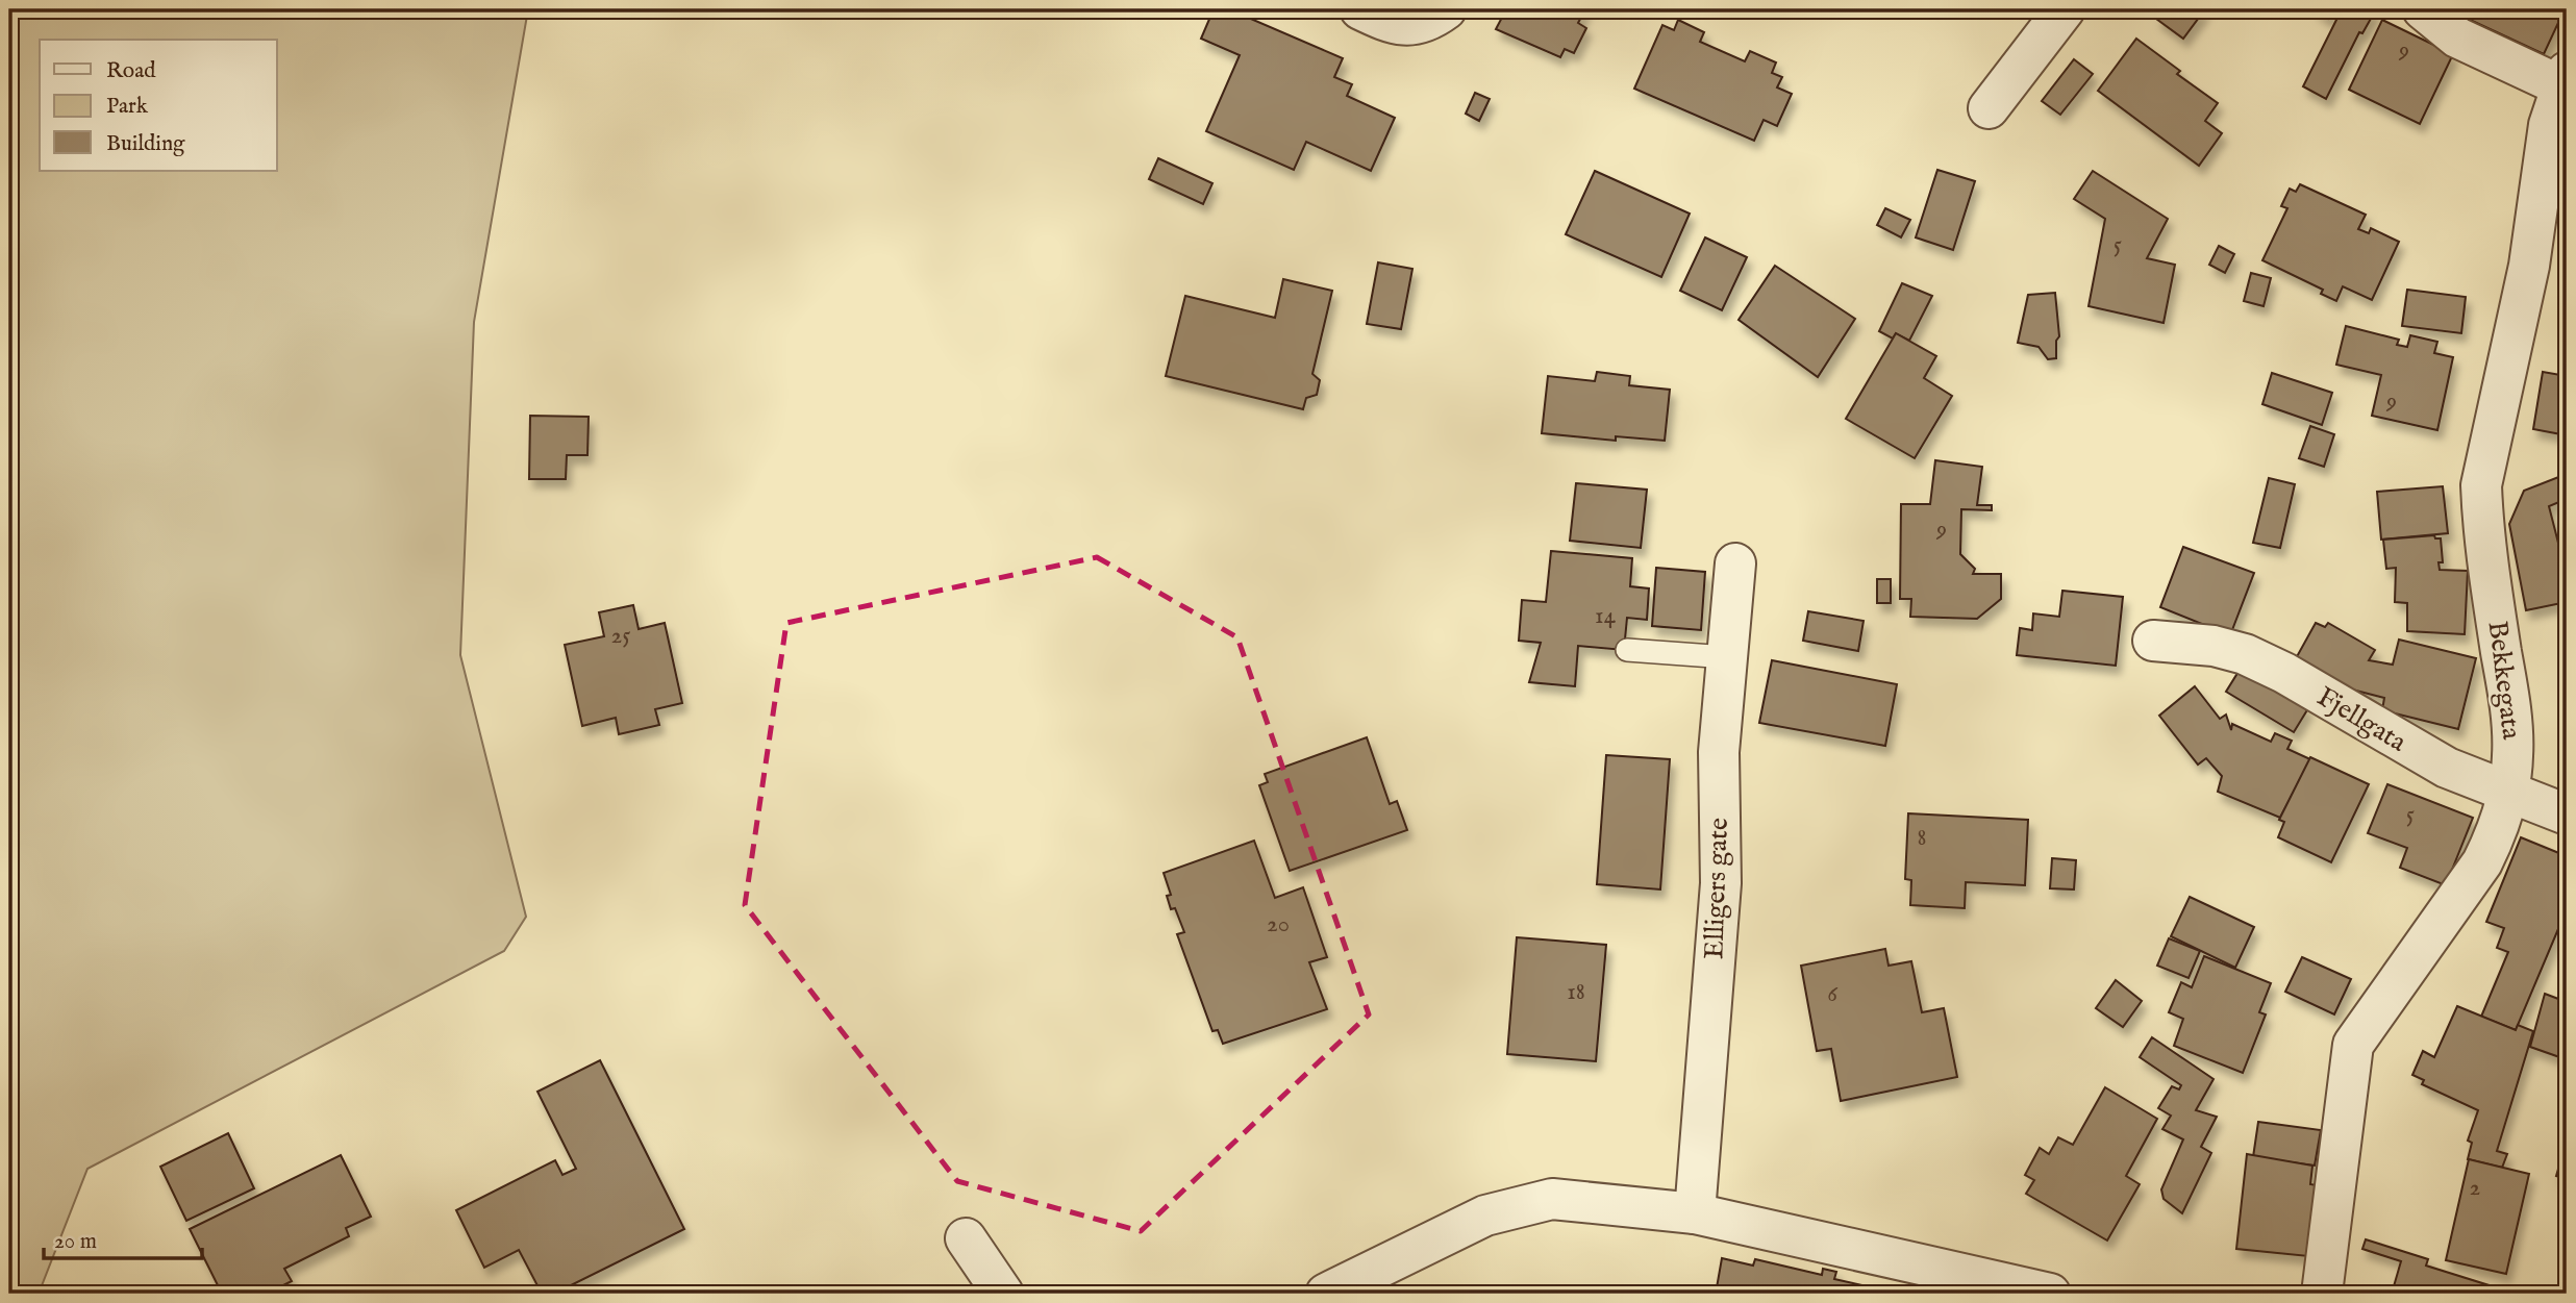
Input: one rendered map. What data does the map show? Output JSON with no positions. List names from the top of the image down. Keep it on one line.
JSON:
{"streets":{"street":["Bekkegata","Fjellgata","Elligers gate"]},"crossings":[["Bekkegata","Fjellgata"]],"house_numbers":["9","5","9","9","14","25","5","8","20","18","6","2"],"legend":["Road","Park","Building"],"scale_bar":"20 m"}
